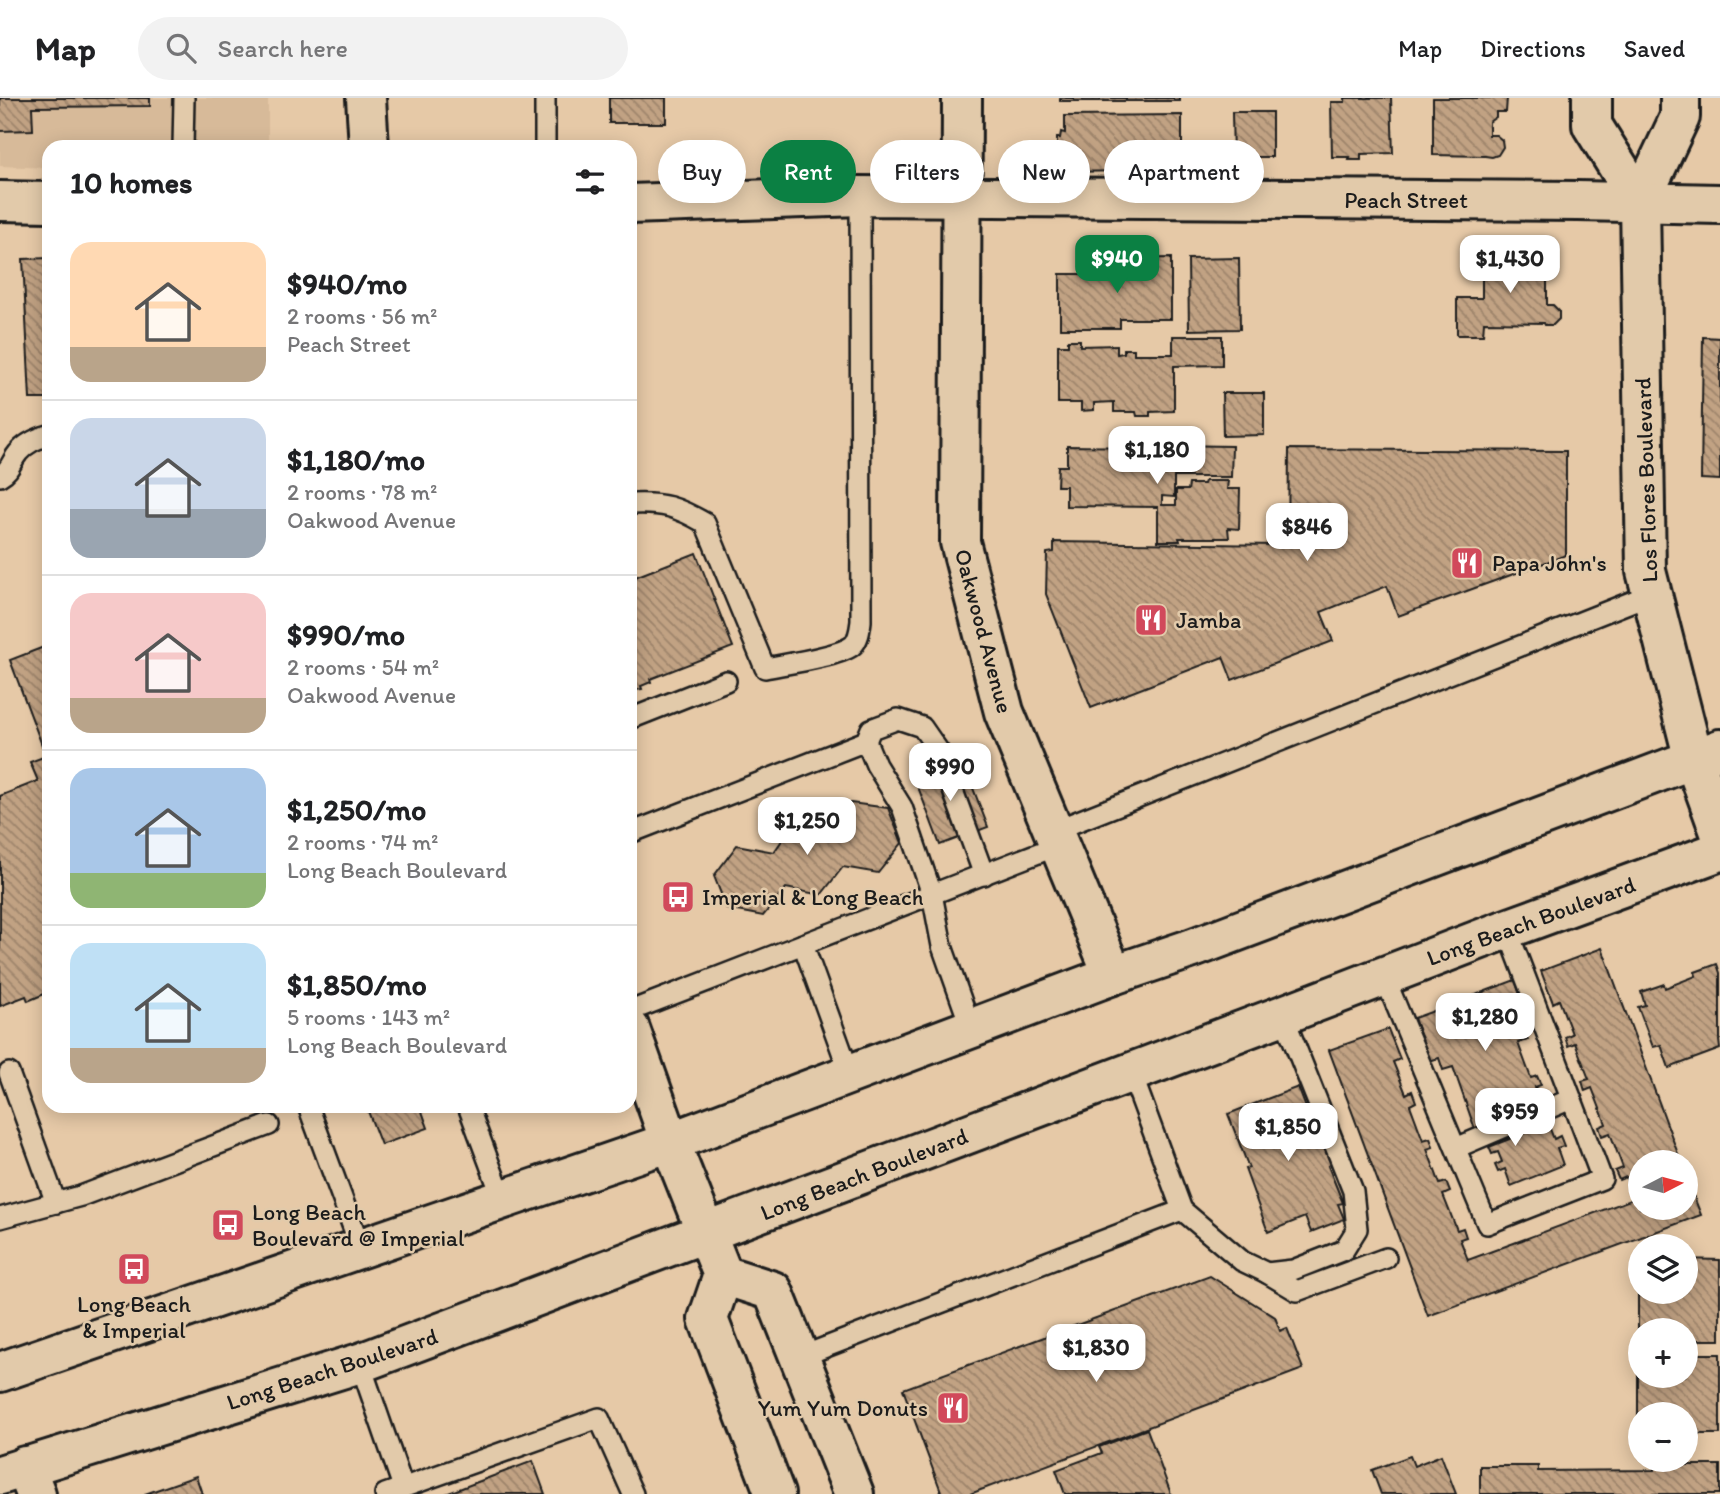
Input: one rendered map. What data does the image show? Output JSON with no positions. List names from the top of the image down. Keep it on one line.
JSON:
{"streets":{"main road":["Peach Street","Los Flores Boulevard","Oakwood Avenue","Long Beach Boulevard"]},"crossings":[["Peach Street","Los Flores Boulevard"]],"places":{"restaurant":["Papa John's","Jamba","Yum Yum Donuts"],"bus stop":["Imperial & Long Beach","Long Beach Boulevard @ Imperial","Long Beach & Imperial"]},"north":"right","page":{"header":"Map","search":"Search here","nav":["Map","Directions","Saved"],"chip":["Buy","Rent","Filters","New","Apartment"],"heading":"10 homes","list":[{"name":"$940/mo","note":"2 rooms · 56 m² · Peach Street"},{"name":"$1,180/mo","note":"2 rooms · 78 m² · Oakwood Avenue"},{"name":"$990/mo","note":"2 rooms · 54 m² · Oakwood Avenue"},{"name":"$1,250/mo","note":"2 rooms · 74 m² · Long Beach Boulevard"},{"name":"$1,850/mo","note":"5 rooms · 143 m² · Long Beach Boulevard"}],"price":["$940","$1,430","$1,180","$846","$990","$1,250","$1,280","$959","$1,850","$1,830"],"map_buttons":["+","−"]}}
